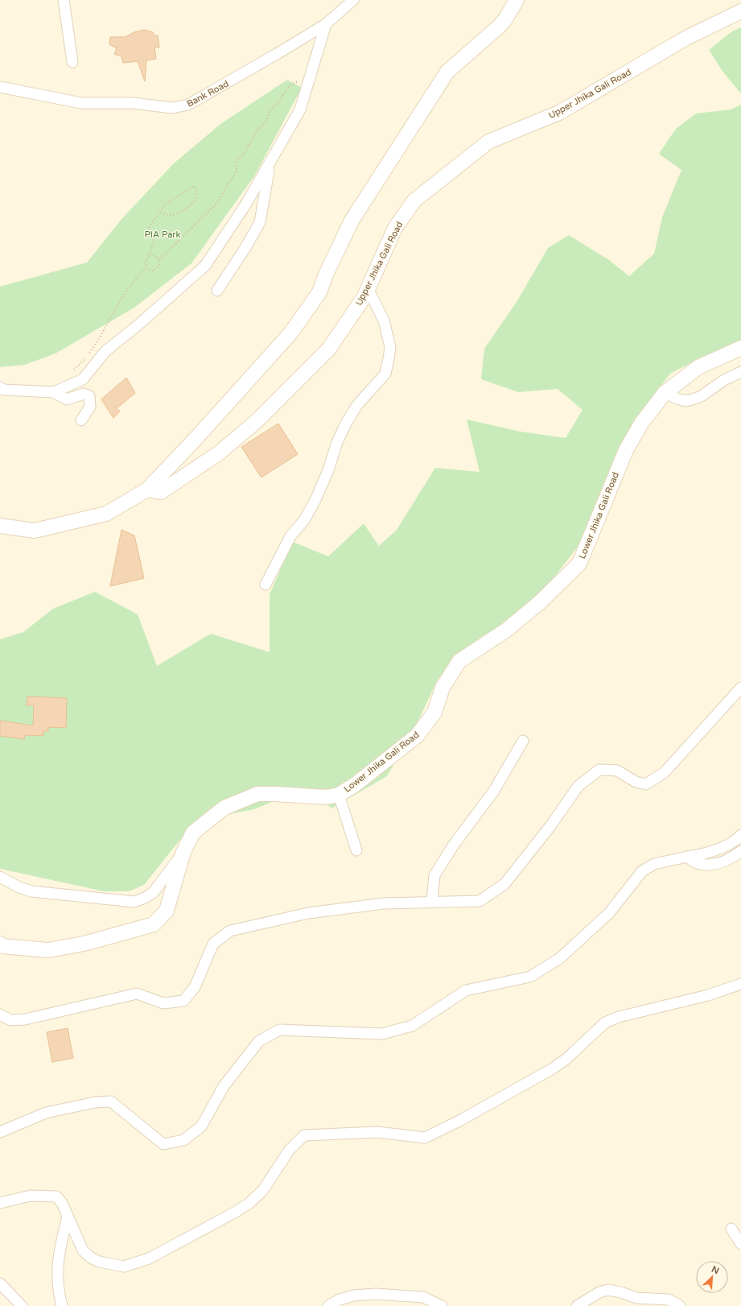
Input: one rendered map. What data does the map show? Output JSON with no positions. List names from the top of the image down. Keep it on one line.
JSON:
{"streets":{"main road":["Upper Jhika Gali Road","Lower Jhika Gali Road"],"street":["Bank Road"]},"parks":["PIA Park"],"north":"top right"}
